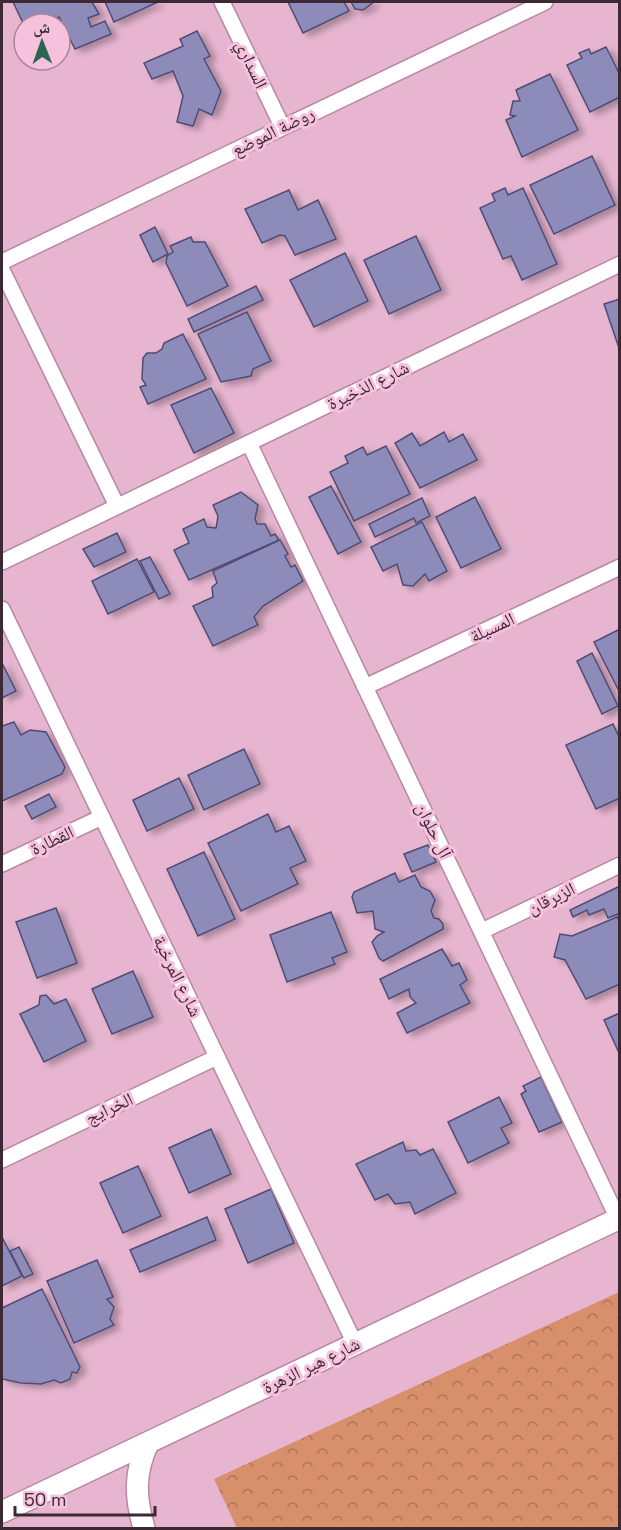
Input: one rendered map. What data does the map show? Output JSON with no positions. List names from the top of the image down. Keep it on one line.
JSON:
{"streets":{"street":["السداري","روضة الموضع","شارع الذخيرة","المسيلة","آل حلوان","القطارة","الزبرقان","شارع المرخية","الخرايج","شارع هير الزهرة"]},"crossings":[["السداري","روضة الموضع"],["شارع الذخيرة","آل حلوان"],["المسيلة","آل حلوان"],["آل حلوان","الزبرقان"],["آل حلوان","شارع هير الزهرة"],["القطارة","شارع المرخية"],["شارع المرخية","الخرايج"],["شارع المرخية","شارع هير الزهرة"]],"scale_bar":"50 m","north":"top"}
